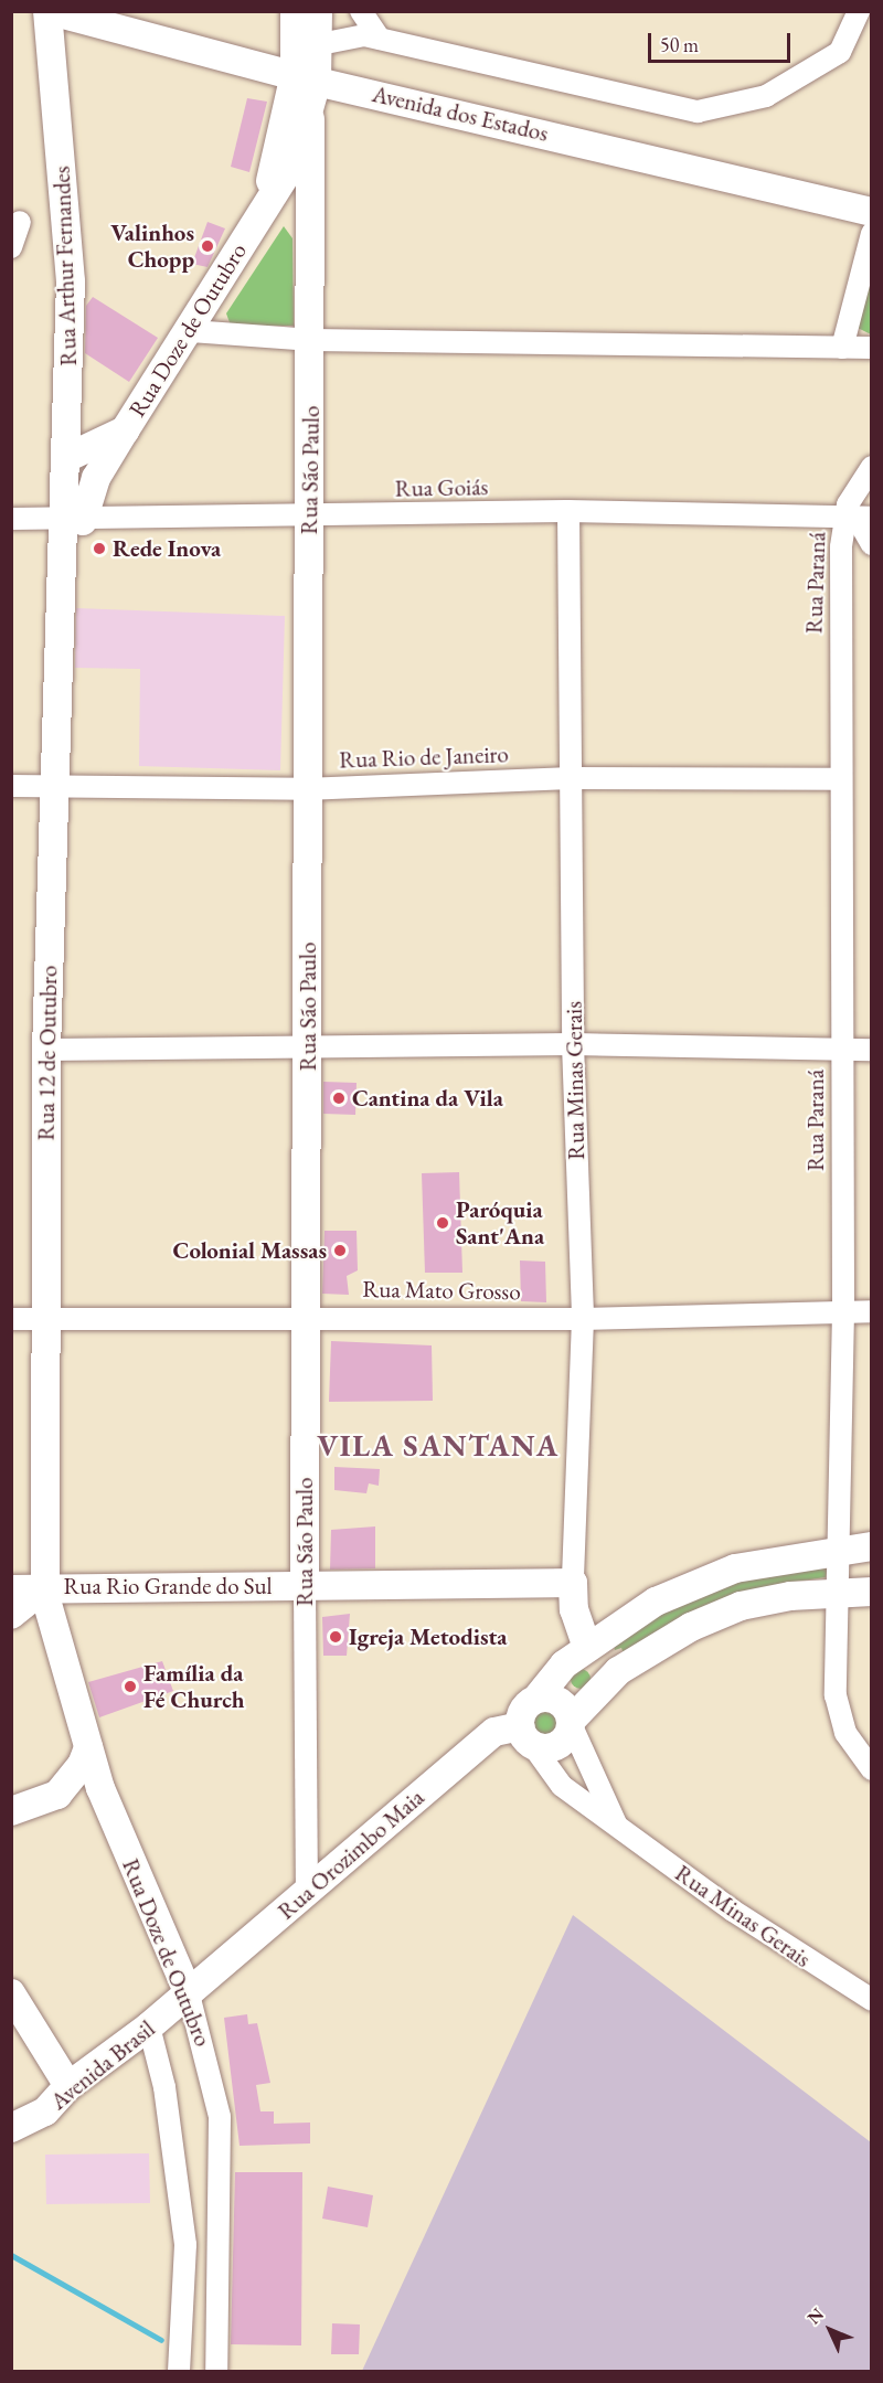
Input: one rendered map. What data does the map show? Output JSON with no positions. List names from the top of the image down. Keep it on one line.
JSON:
{"streets":{"main road":["Avenida dos Estados","Rua Arthur Fernandes","Rua Doze de Outubro","Rua São Paulo","Rua 12 de Outubro","Rua Minas Gerais","Rua Rio Grande do Sul","Rua Orozimbo Maia","Avenida Brasil"],"street":["Rua Goiás","Rua Paraná","Rua Rio de Janeiro","Rua Mato Grosso"]},"crossings":[["Avenida dos Estados","Rua Arthur Fernandes"],["Avenida dos Estados","Rua Doze de Outubro"],["Rua Arthur Fernandes","Rua Doze de Outubro"],["Rua Arthur Fernandes","Rua Goiás"],["Rua Arthur Fernandes","Rua 12 de Outubro"],["Rua Doze de Outubro","Rua São Paulo"],["Rua Doze de Outubro","Rua 12 de Outubro"],["Rua Doze de Outubro","Rua Rio Grande do Sul"],["Rua Doze de Outubro","Rua Orozimbo Maia"],["Rua Doze de Outubro","Avenida Brasil"],["Rua São Paulo","Rua Goiás"],["Rua São Paulo","Rua Rio de Janeiro"],["Rua São Paulo","Rua Mato Grosso"],["Rua São Paulo","Rua Rio Grande do Sul"],["Rua São Paulo","Rua Orozimbo Maia"],["Rua Goiás","Rua Paraná"],["Rua Goiás","Rua 12 de Outubro"],["Rua Goiás","Rua Minas Gerais"],["Rua Paraná","Rua Rio de Janeiro"],["Rua Paraná","Rua Mato Grosso"],["Rua Rio de Janeiro","Rua 12 de Outubro"],["Rua Rio de Janeiro","Rua Minas Gerais"],["Rua 12 de Outubro","Rua Mato Grosso"],["Rua 12 de Outubro","Rua Rio Grande do Sul"],["Rua Minas Gerais","Rua Mato Grosso"],["Rua Minas Gerais","Rua Rio Grande do Sul"],["Rua Minas Gerais","Rua Orozimbo Maia"],["Rua Orozimbo Maia","Avenida Brasil"]],"districts":["VILA SANTANA"],"places":["Valinhos Chopp","Rede Inova","Cantina da Vila","Paróquia Sant'Ana","Colonial Massas","Igreja Metodista","Família da Fé Church"],"scale_bar":"50 m","north":"top left"}
